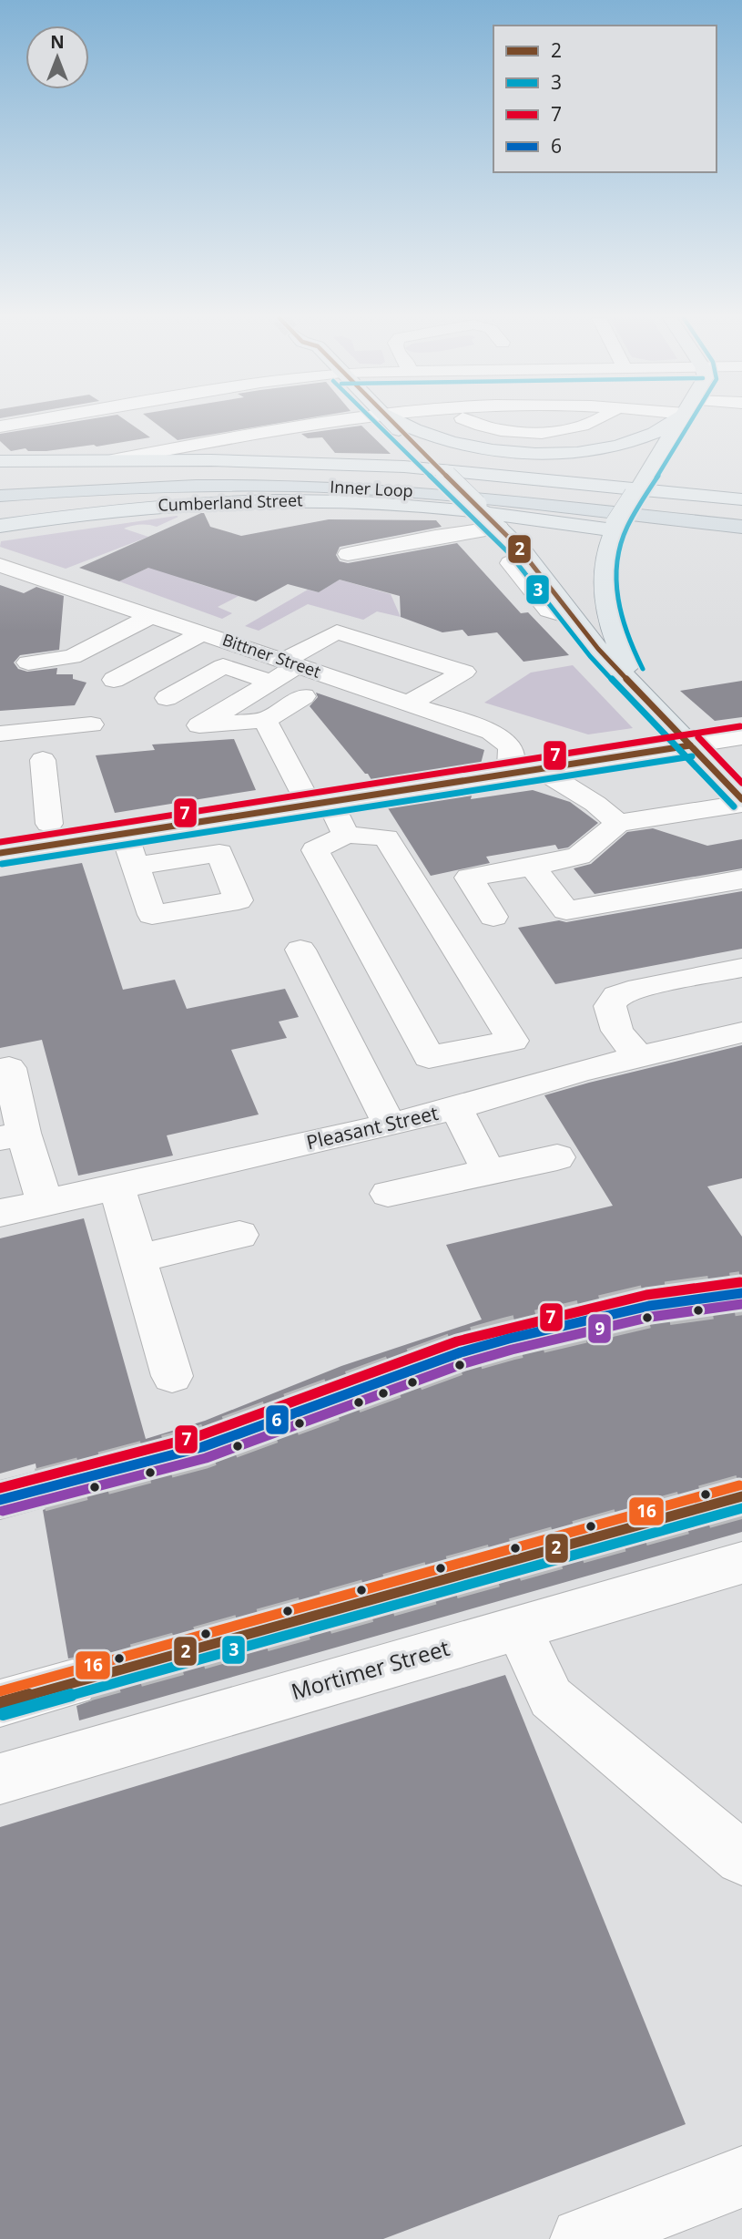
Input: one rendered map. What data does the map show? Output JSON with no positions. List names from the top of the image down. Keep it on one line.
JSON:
{"streets":{"highway":["Inner Loop"],"main road":["Cumberland Street"],"street":["Bittner Street","Pleasant Street","Mortimer Street"]},"lines":["transit line 2","transit line 3","transit line 7","transit line 6","transit line 9","transit line 16"],"legend":["2","3","7","6"],"north":"top"}
